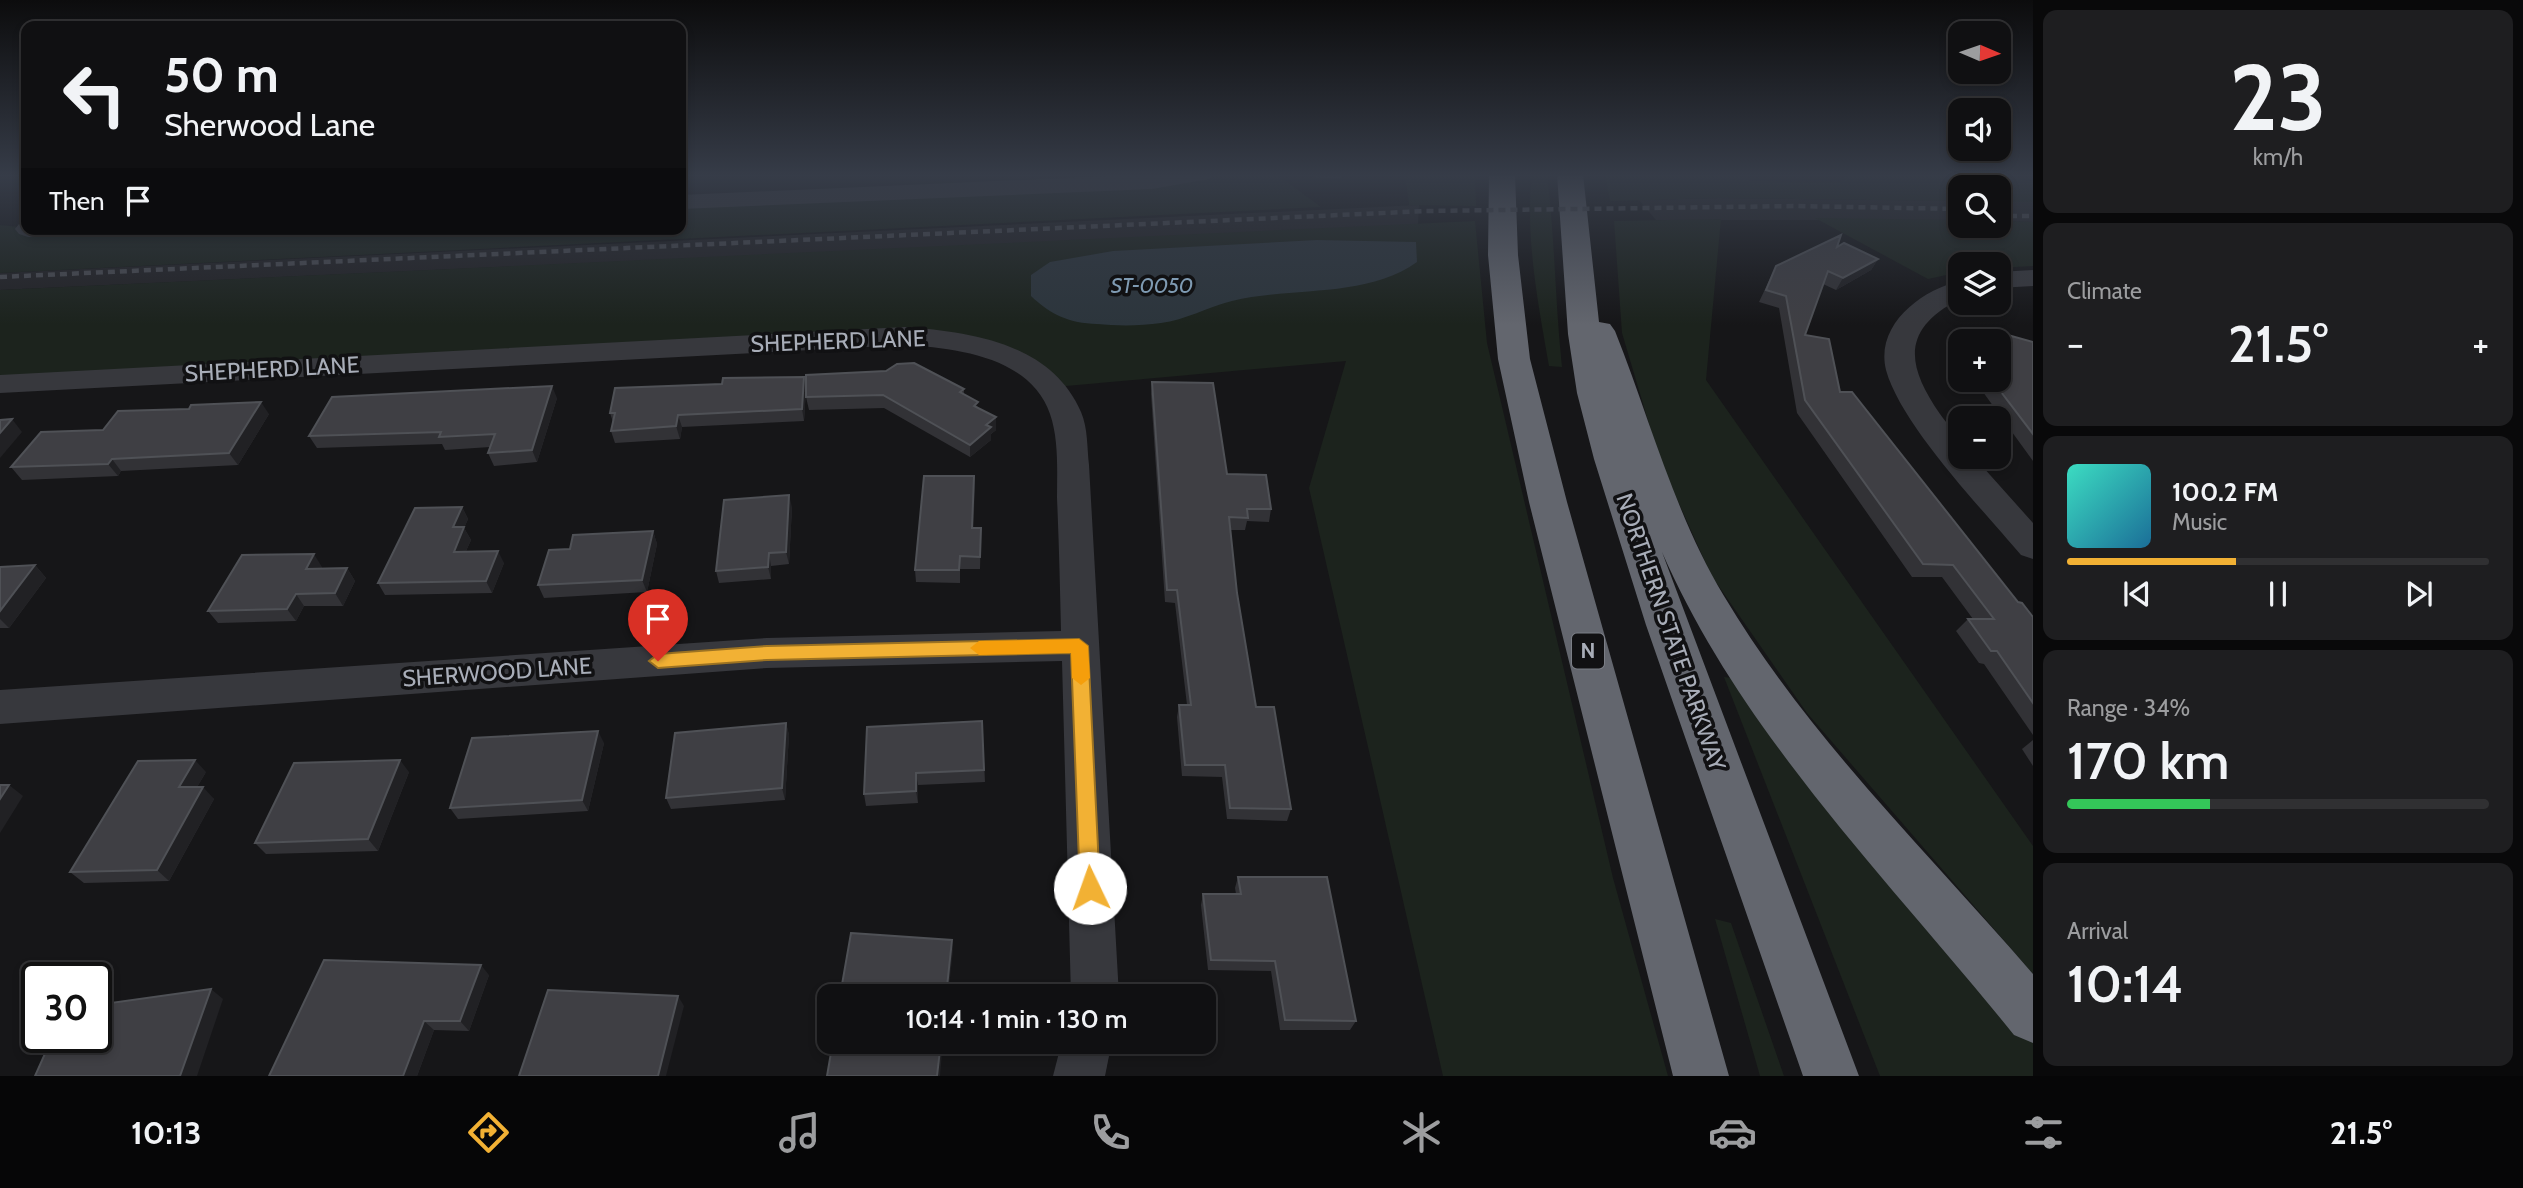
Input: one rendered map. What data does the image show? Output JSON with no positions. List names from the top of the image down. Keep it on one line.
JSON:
{"streets":{"highway":["NORTHERN STATE PARKWAY","N"],"street":["SHEPHERD LANE","SHERWOOD LANE"]},"crossings":[["SHEPHERD LANE","SHERWOOD LANE"]],"water":["ST-0050"],"north":"right","page":{"tile":[["23","km/h"],"Climate",["Range · 34%","170 km"],["Arrival","10:14"]],"map_buttons":["+","−"],"turn":["50 m","Sherwood Lane"],"then":"Then","heat":["−","21.5°","+"],"song":["100.2 FM","Music"],"limit":"30","trip":"10:14 · 1 min · 130 m","tabs":["10:13","21.5°"]}}
